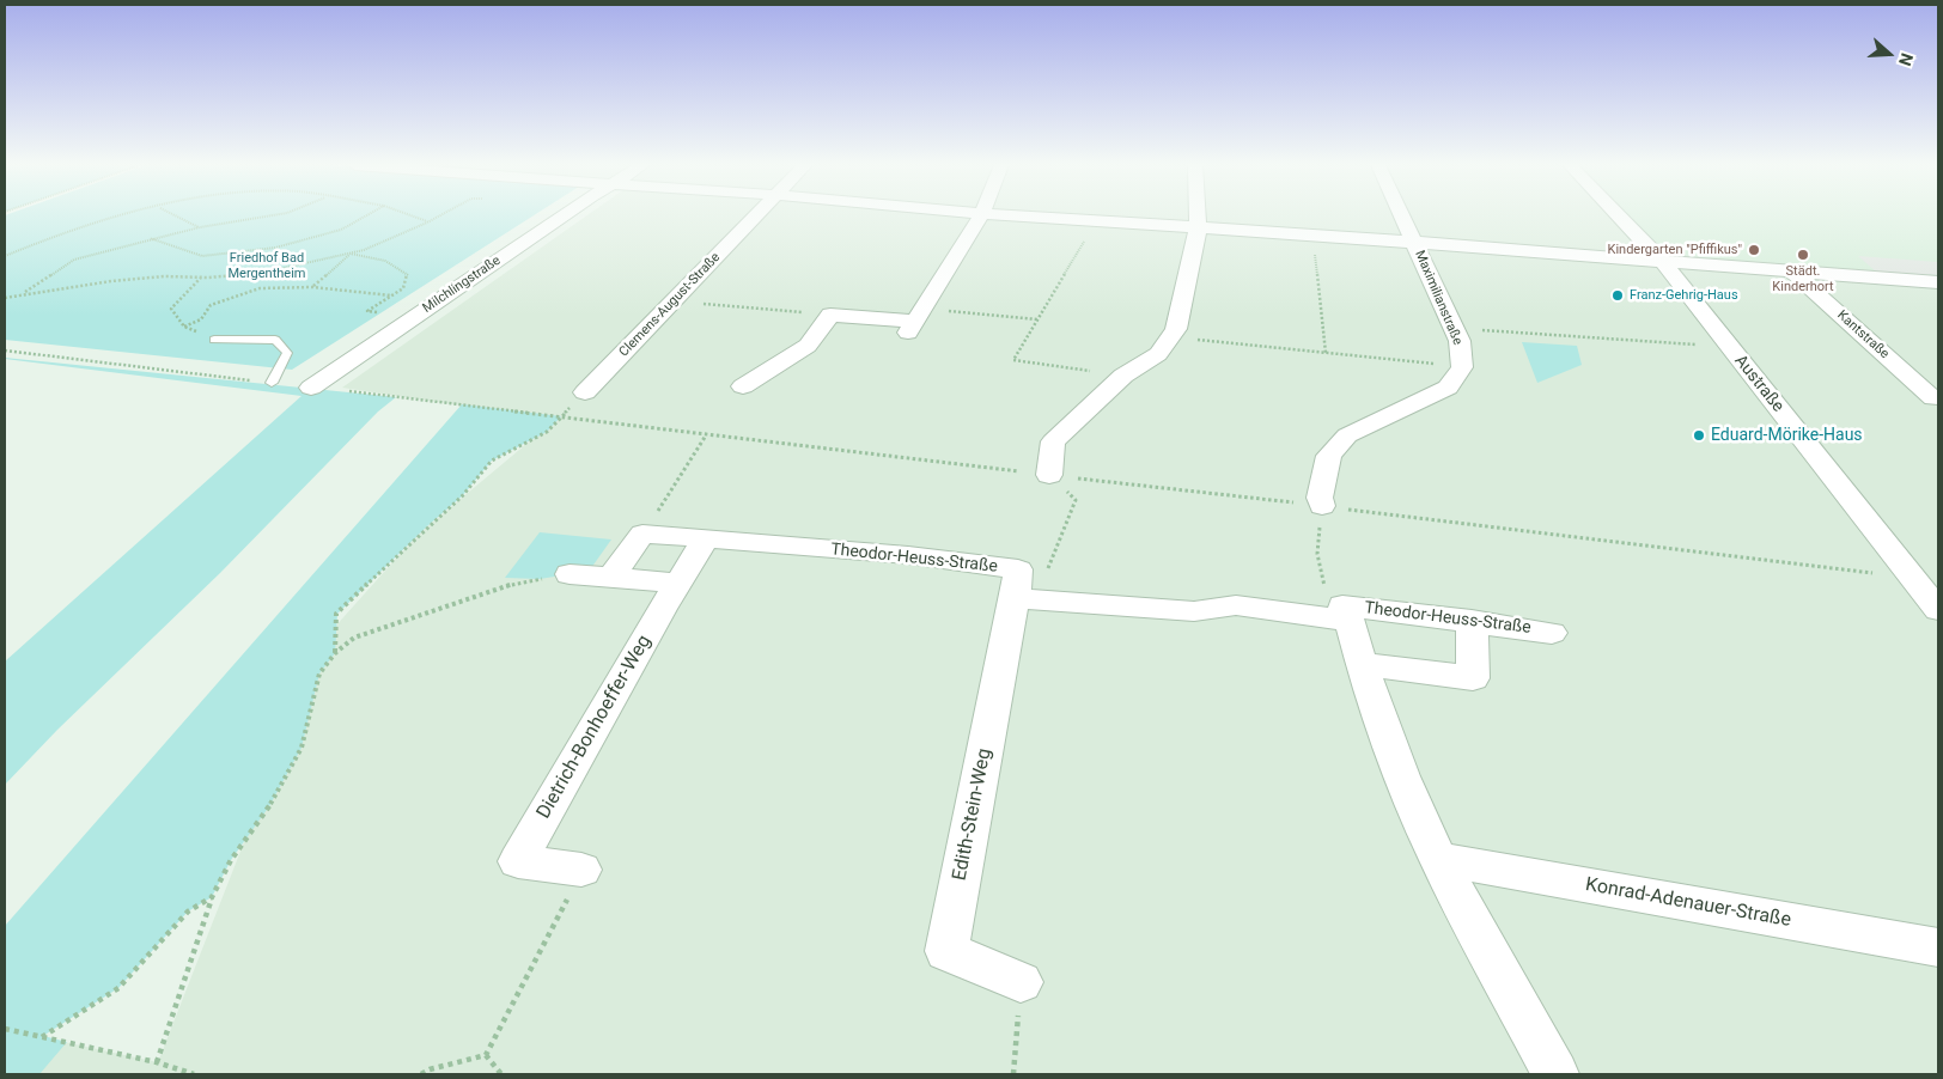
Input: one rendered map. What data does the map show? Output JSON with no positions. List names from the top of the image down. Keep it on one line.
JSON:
{"streets":{"street":["Milchlingstraße","Maximilianstraße","Clemens-August-Straße","Kantstraße","Austraße","Theodor-Heuss-Straße","Dietrich-Bonhoeffer-Weg","Edith-Stein-Weg","Konrad-Adenauer-Straße"]},"crossings":[["Theodor-Heuss-Straße","Dietrich-Bonhoeffer-Weg"],["Theodor-Heuss-Straße","Edith-Stein-Weg"]],"parks":["Friedhof Bad Mergentheim"],"places":["Kindergarten \"Pfiffikus\"","Städt. Kinderhort","Franz-Gehrig-Haus","Eduard-Mörike-Haus"],"north":"right"}
